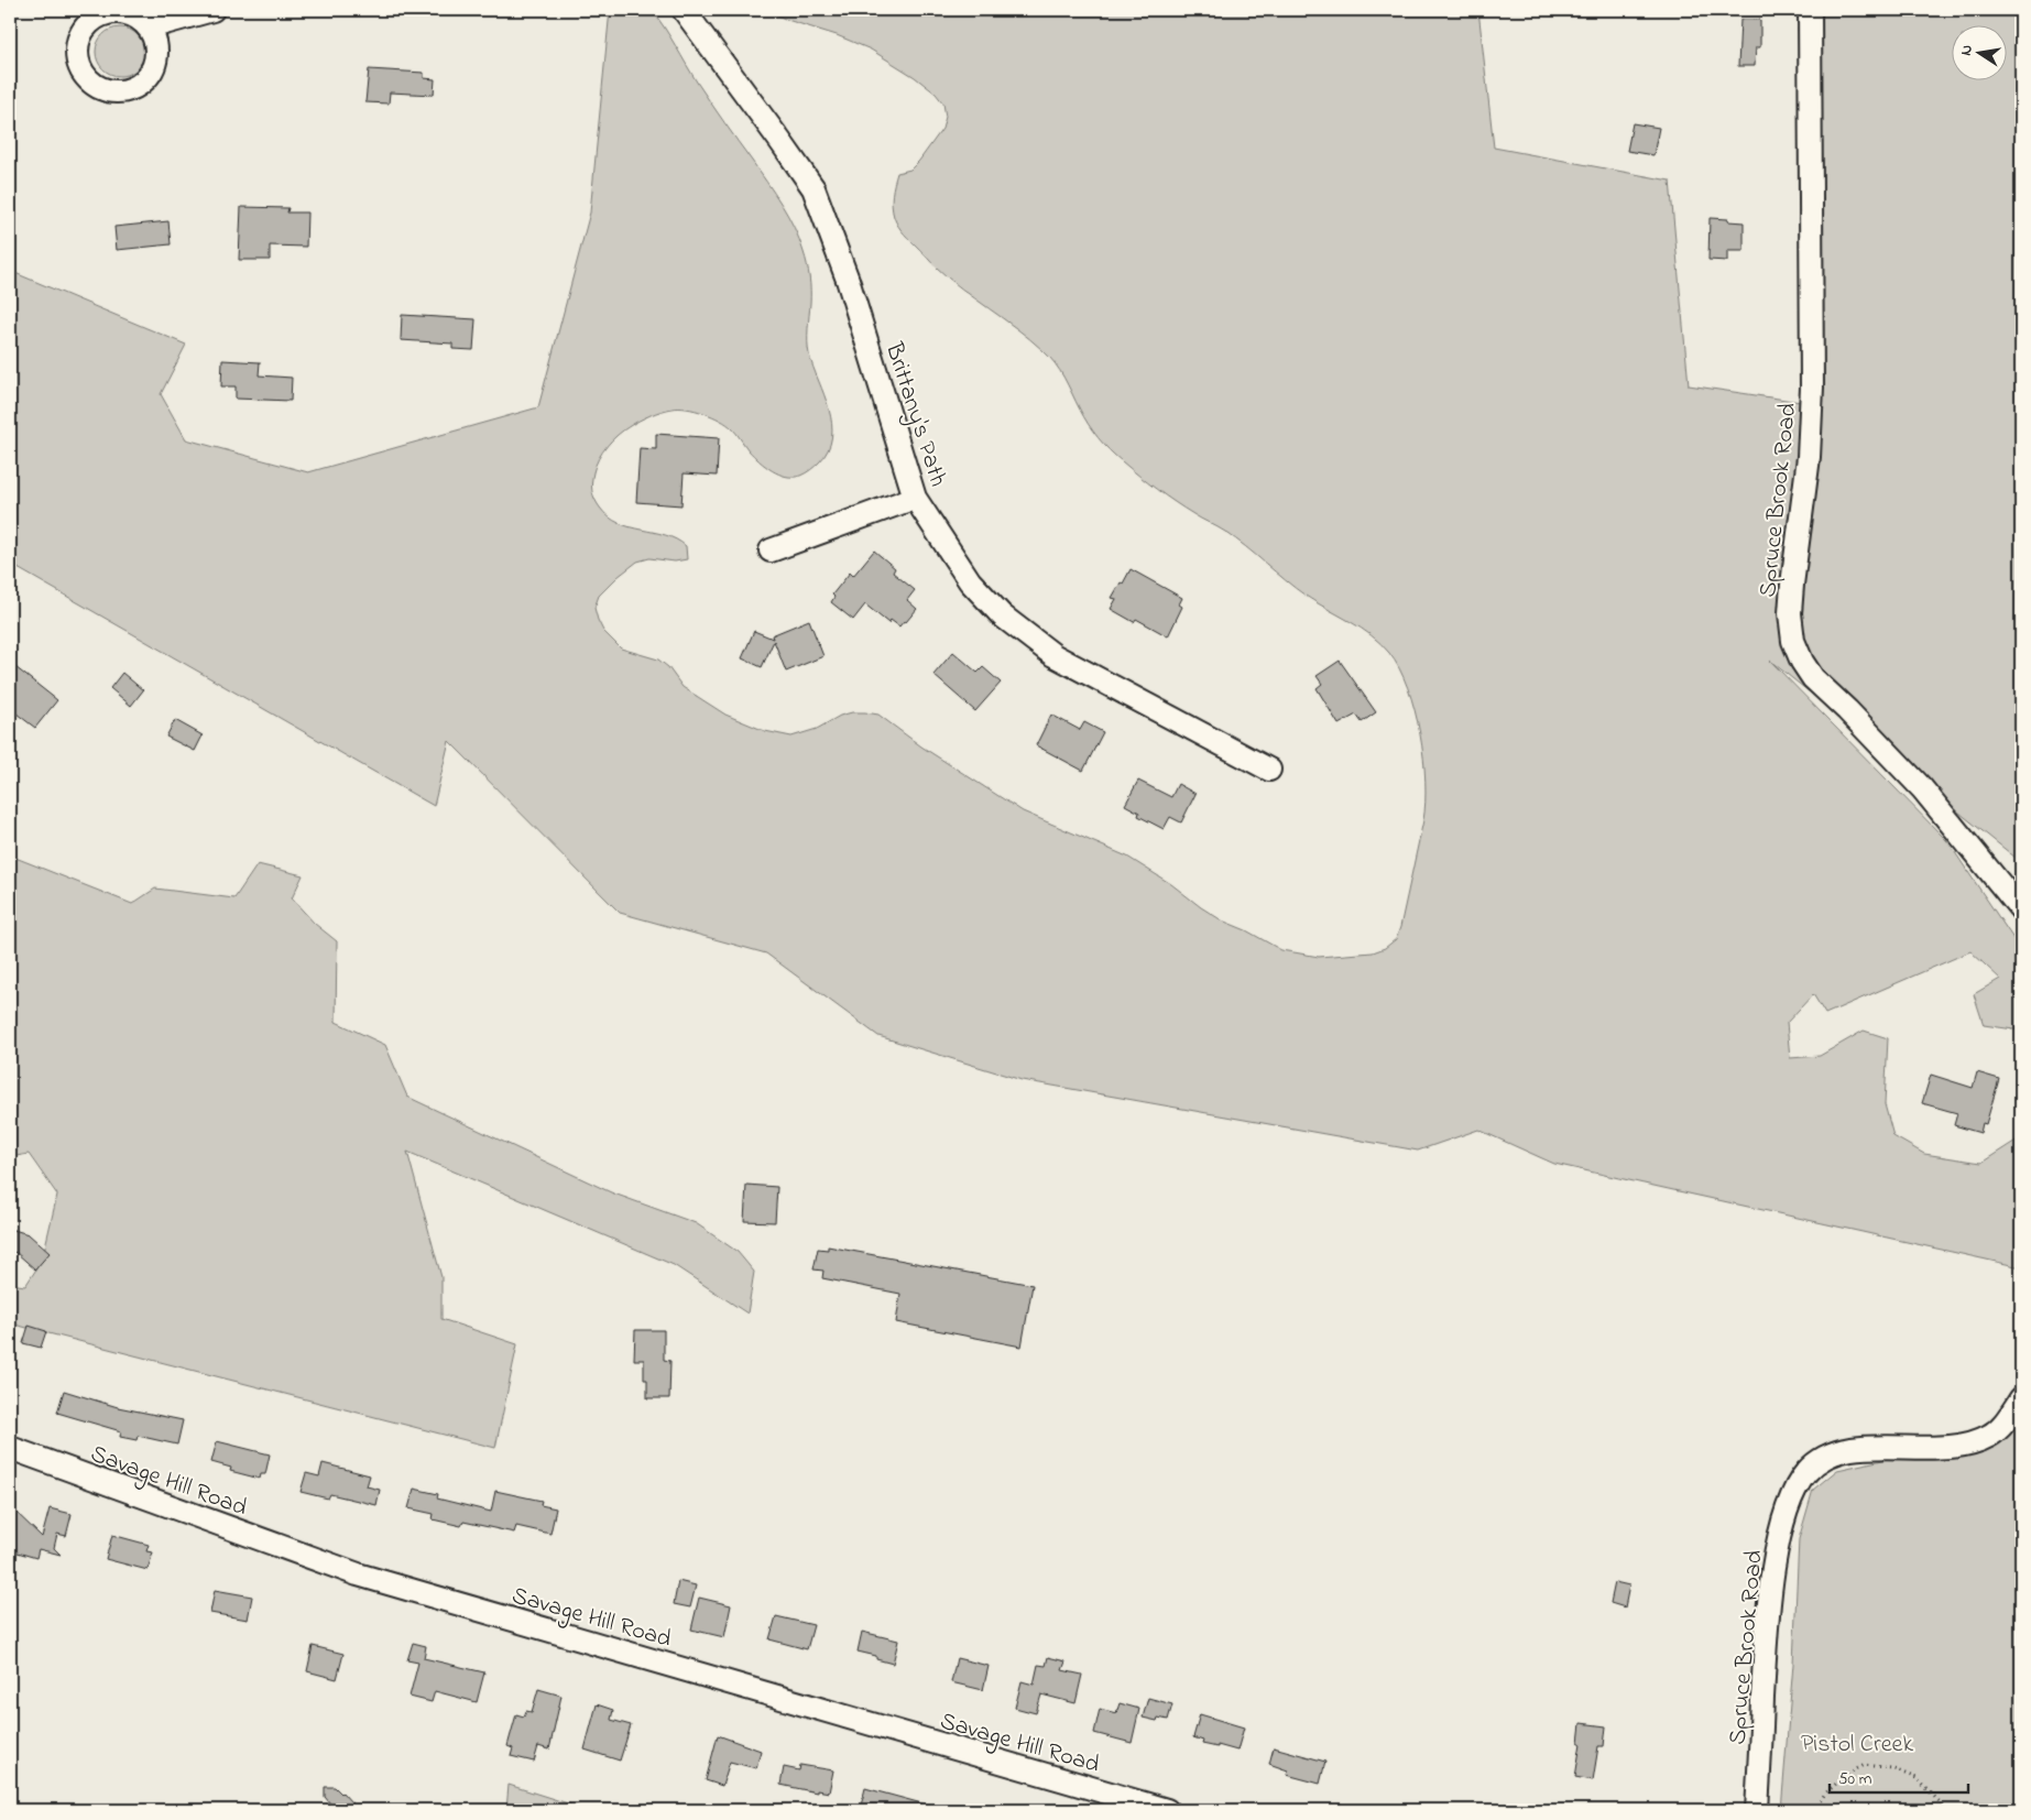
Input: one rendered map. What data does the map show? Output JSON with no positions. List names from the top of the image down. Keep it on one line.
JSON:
{"streets":{"street":["Brittany's Path","Spruce Brook Road","Savage Hill Road"]},"parks":["Pistol Creek"],"scale_bar":"50 m","north":"left"}
